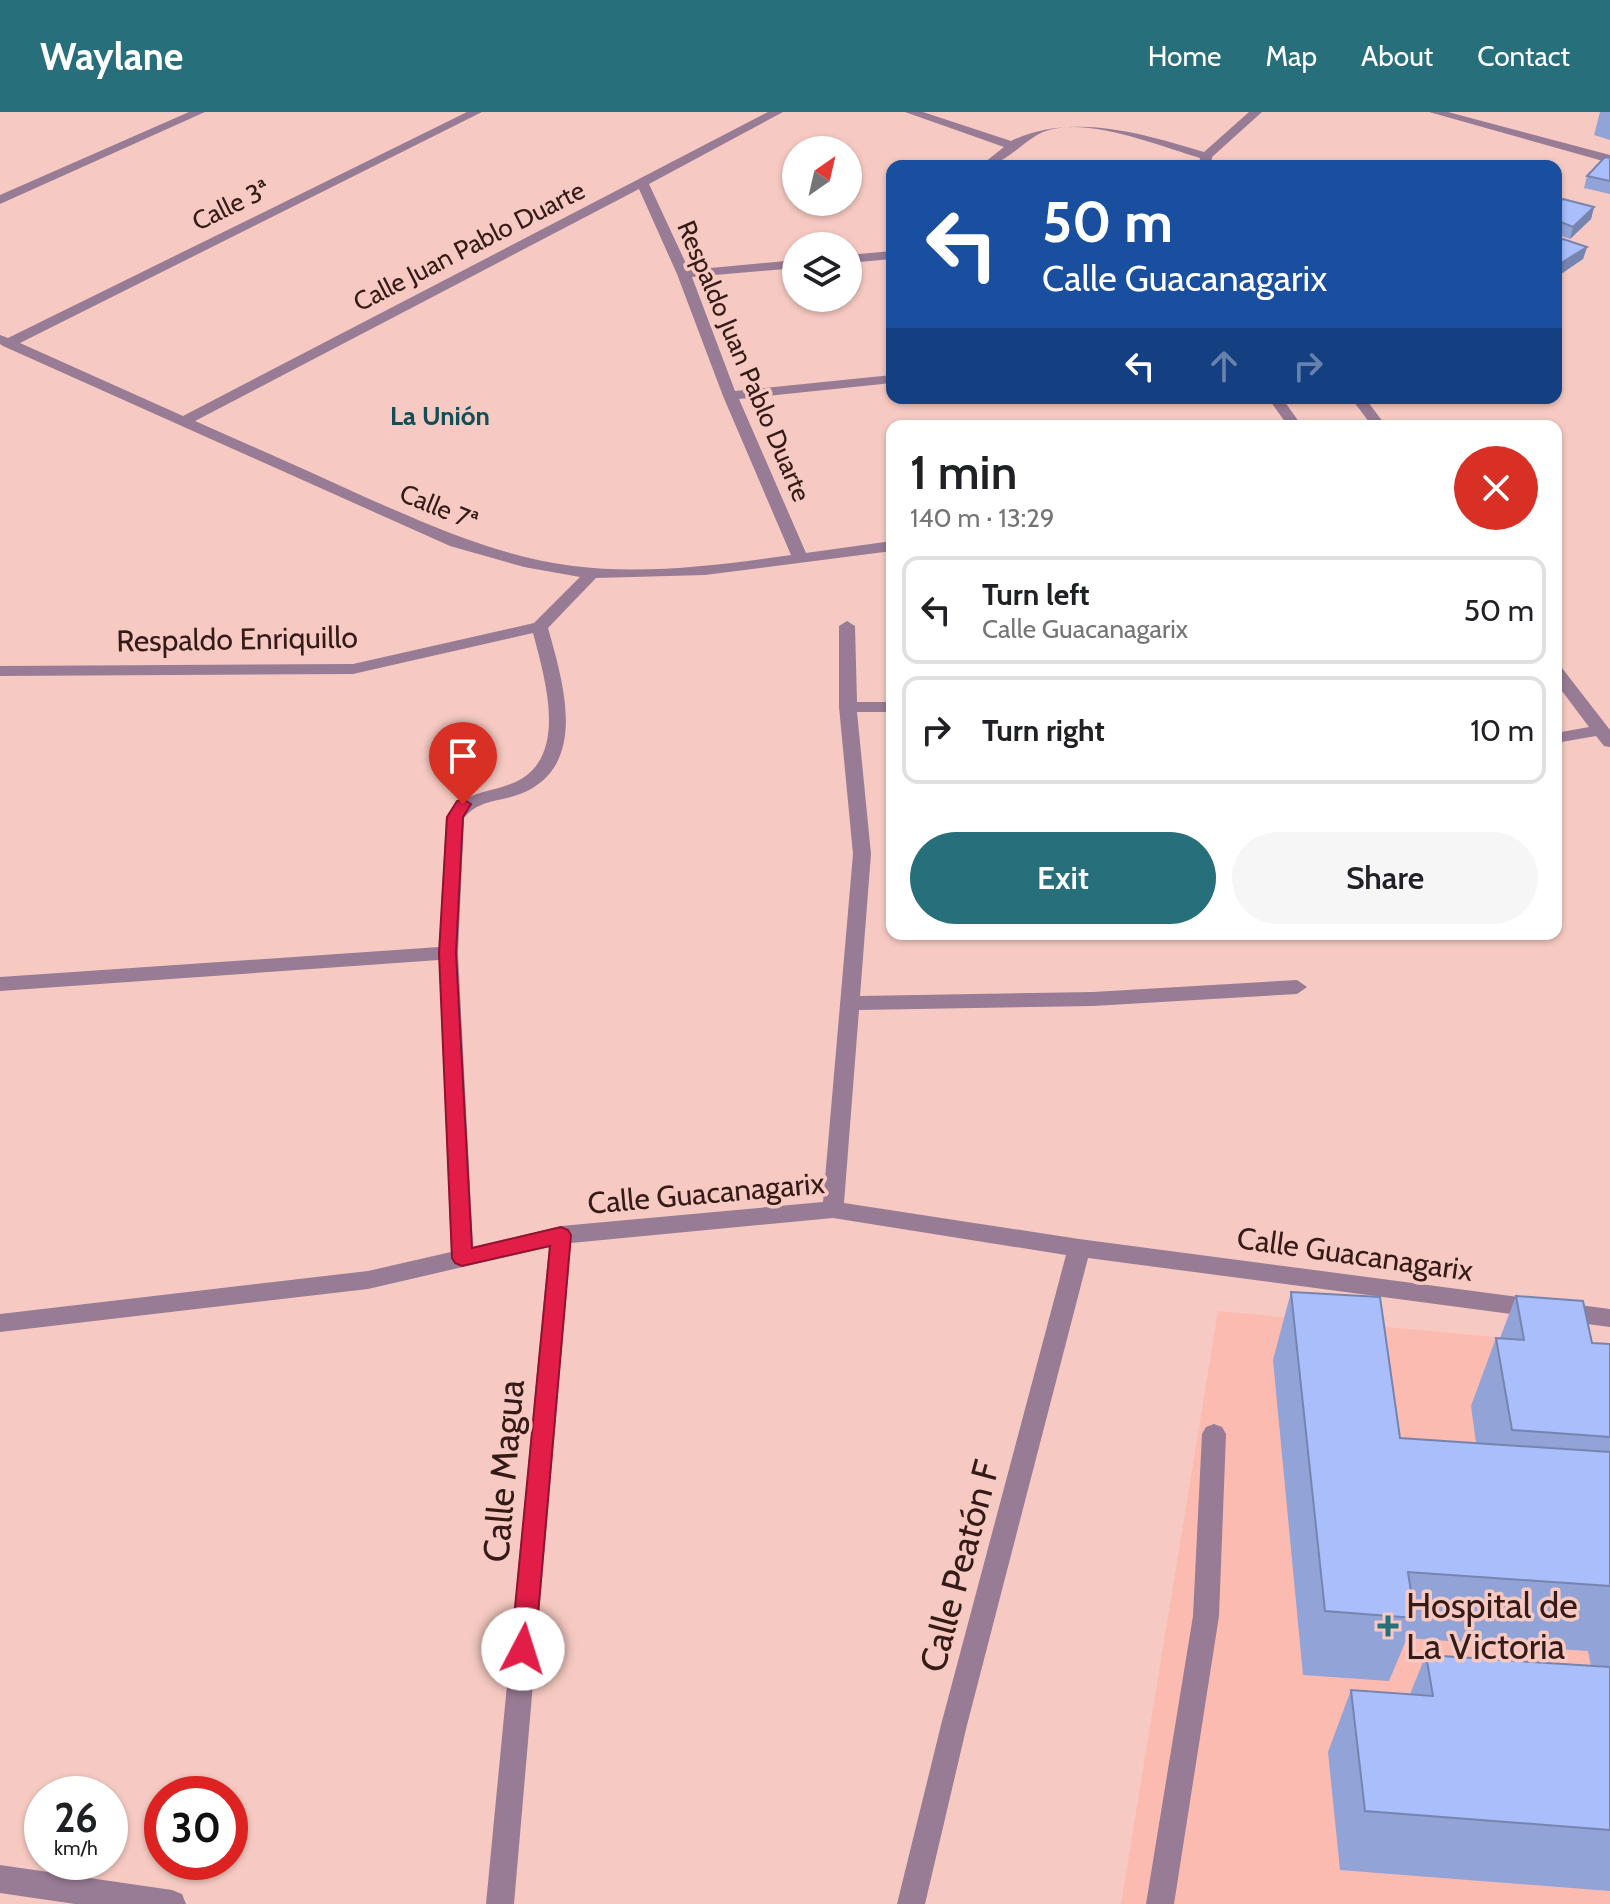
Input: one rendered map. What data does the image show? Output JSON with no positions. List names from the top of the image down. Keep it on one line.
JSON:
{"streets":{"street":["Calle 3ª","Calle Juan Pablo Duarte","Respaldo Juan Pablo Duarte","Calle 7ª","Respaldo Enriquillo","Calle Guacanagarix","Calle Magua","Calle Peatón F"]},"crossings":[["Calle 3ª","Calle 7ª"],["Calle Juan Pablo Duarte","Respaldo Juan Pablo Duarte"],["Calle Juan Pablo Duarte","Calle 7ª"],["Respaldo Juan Pablo Duarte","Calle 7ª"],["Calle Guacanagarix","Calle Magua"],["Calle Guacanagarix","Calle Peatón F"]],"districts":["La Unión"],"places":{"health":["Hospital de La Victoria"]},"north":"top right","page":{"header":"Waylane","nav":["Home","Map","About","Contact"],"turn":["50 m","Calle Guacanagarix"],"heading":["1 min","140 m · 13:29"],"list":[{"name":"Turn left","note":"Calle Guacanagarix","value":"50 m"},{"name":"Turn right","value":"10 m"}],"buttons":["Exit","Share"],"speed":"26 km/h","limit":"30"}}
